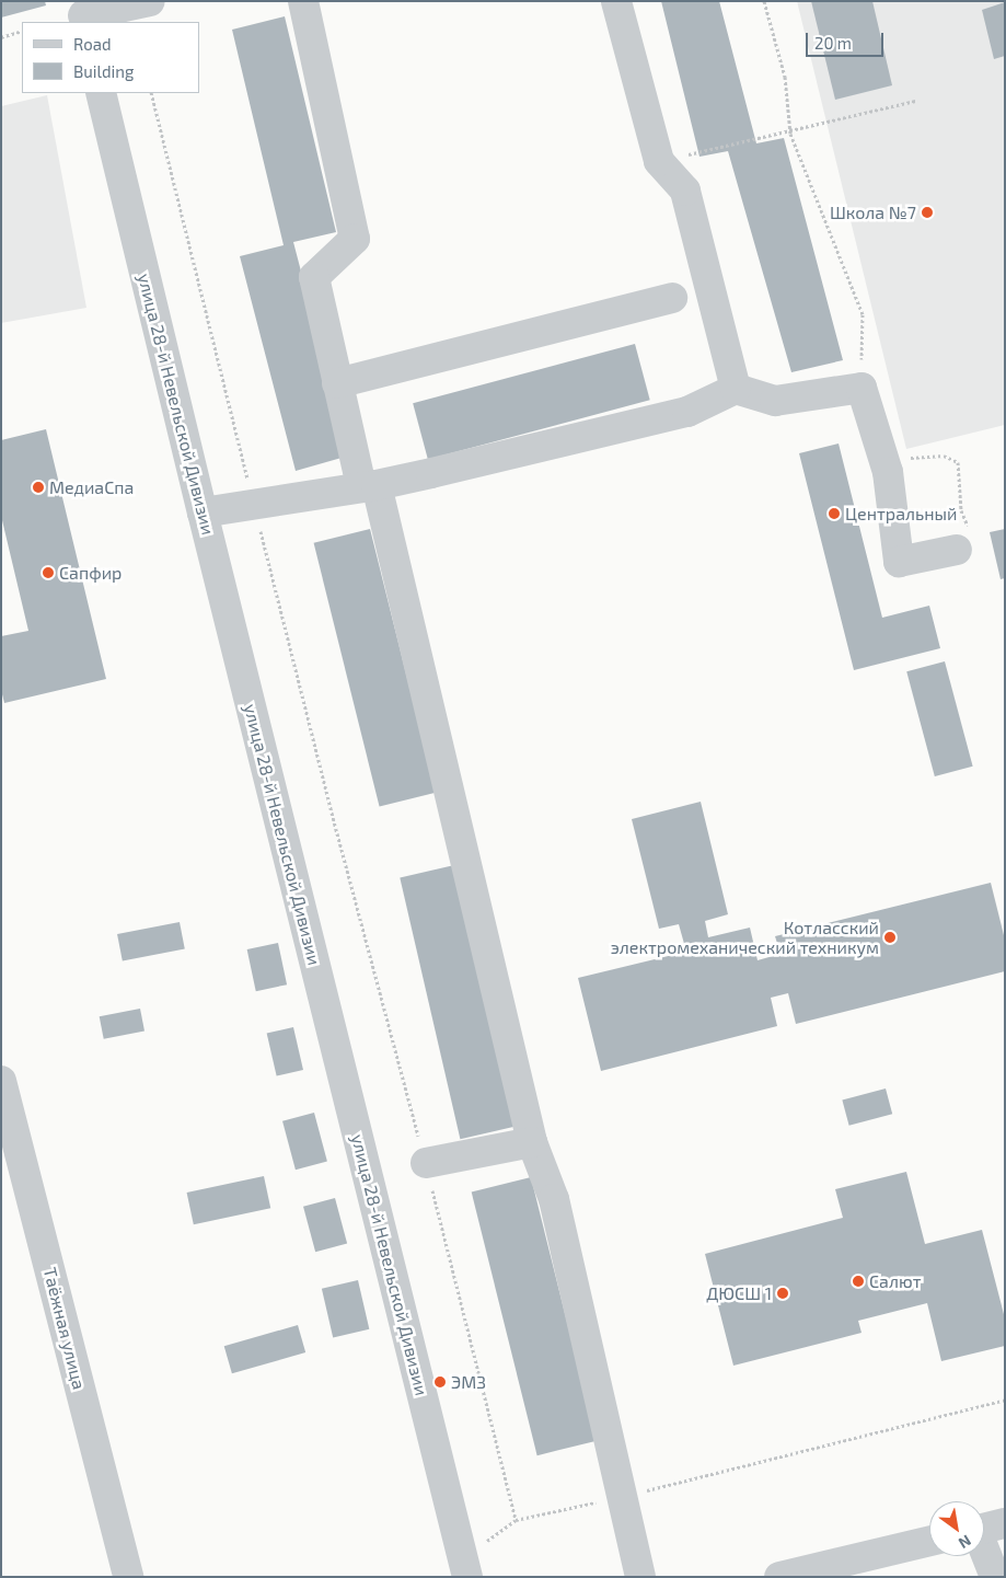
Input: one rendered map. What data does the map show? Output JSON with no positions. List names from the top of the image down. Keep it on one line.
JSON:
{"streets":{"street":["улица 28-й Невельской Дивизии","Таёжная улица"]},"places":["Школа №7","МедиаСпа","Центральный","Сапфир","Котласский электромеханический техникум","Салют","ДЮСШ 1","ЭМЗ"],"legend":["Road","Building"],"scale_bar":"20 m","north":"bottom right"}
